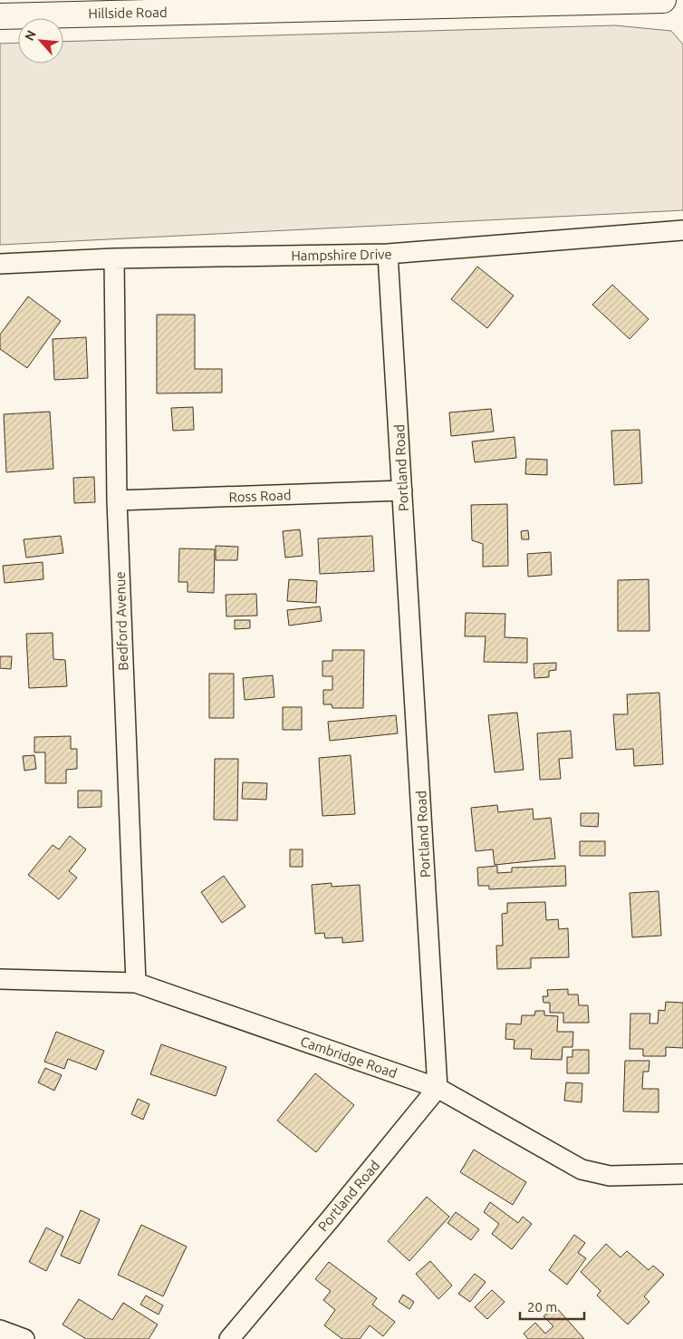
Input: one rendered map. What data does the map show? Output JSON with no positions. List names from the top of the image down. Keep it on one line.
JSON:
{"streets":{"main road":["Hillside Road"],"street":["Hampshire Drive","Portland Road","Ross Road","Bedford Avenue","Cambridge Road"]},"crossings":[["Hampshire Drive","Portland Road"],["Hampshire Drive","Bedford Avenue"],["Portland Road","Ross Road"],["Portland Road","Cambridge Road"],["Ross Road","Bedford Avenue"],["Bedford Avenue","Cambridge Road"]],"scale_bar":"20 m","north":"top left"}
